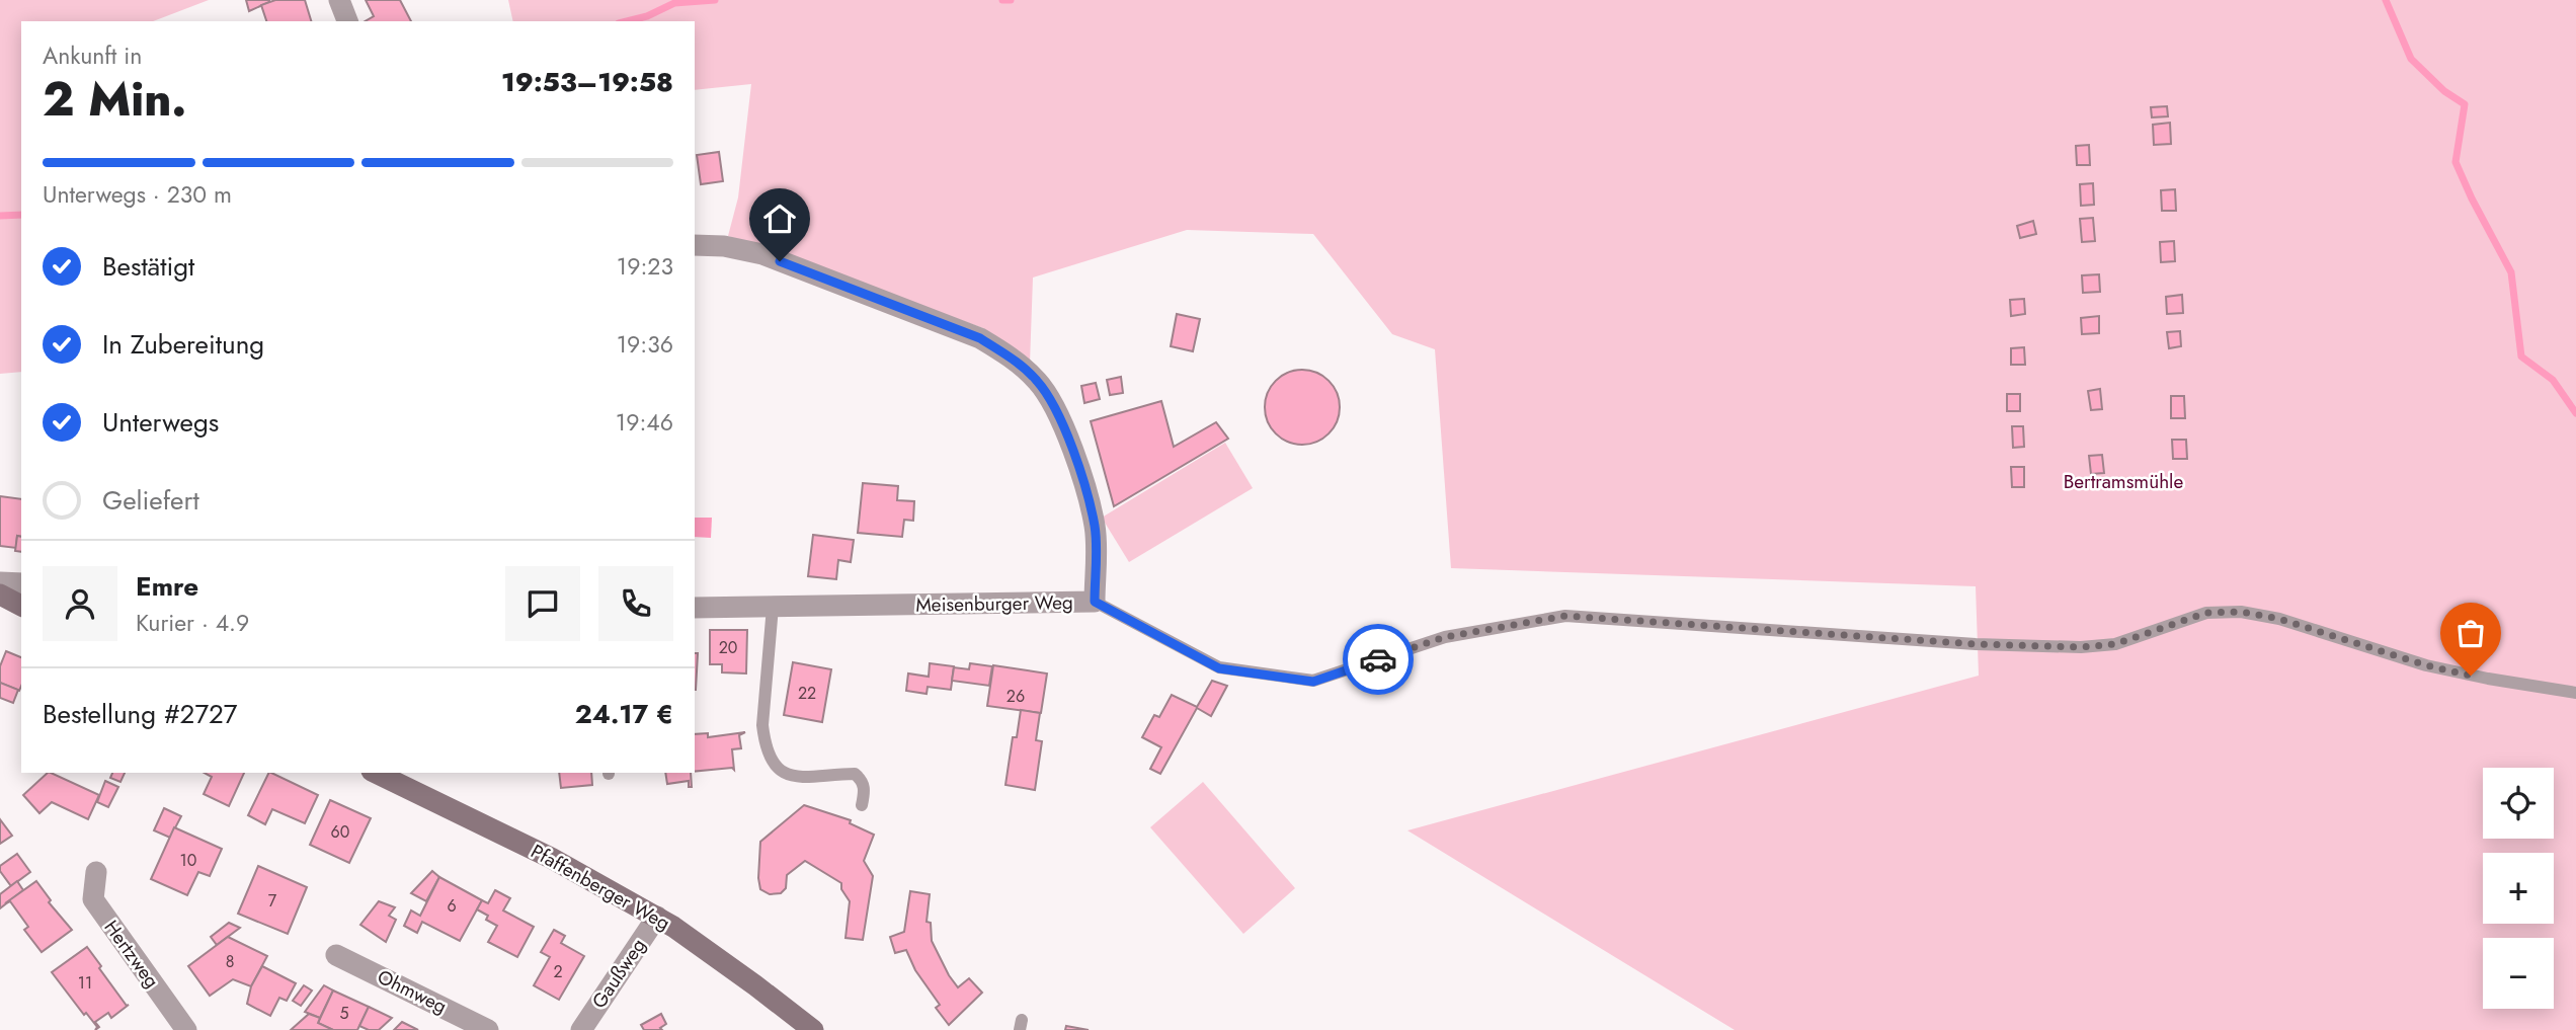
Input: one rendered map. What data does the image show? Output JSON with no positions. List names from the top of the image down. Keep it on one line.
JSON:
{"streets":{"main road":["Pfaffenberger Weg"],"street":["Meisenburger Weg","Hertzweg","Gaußweg","Ohmweg"]},"crossings":[["Pfaffenberger Weg","Gaußweg"]],"parks":["Bertramsmühle"],"house_numbers":["20","22","26","60","10","7","6","8","2","11","5"],"page":{"heading":["2 Min.","Ankunft in","19:53–19:58"],"panel":["Emre","Kurier · 4.9","Bestellung #2727","24.17 €"],"bar":"Unterwegs · 230 m","list":[["Bestätigt","19:23"],["In Zubereitung","19:36"],["Unterwegs","19:46"],"Geliefert"],"map_buttons":["+","−"]}}
